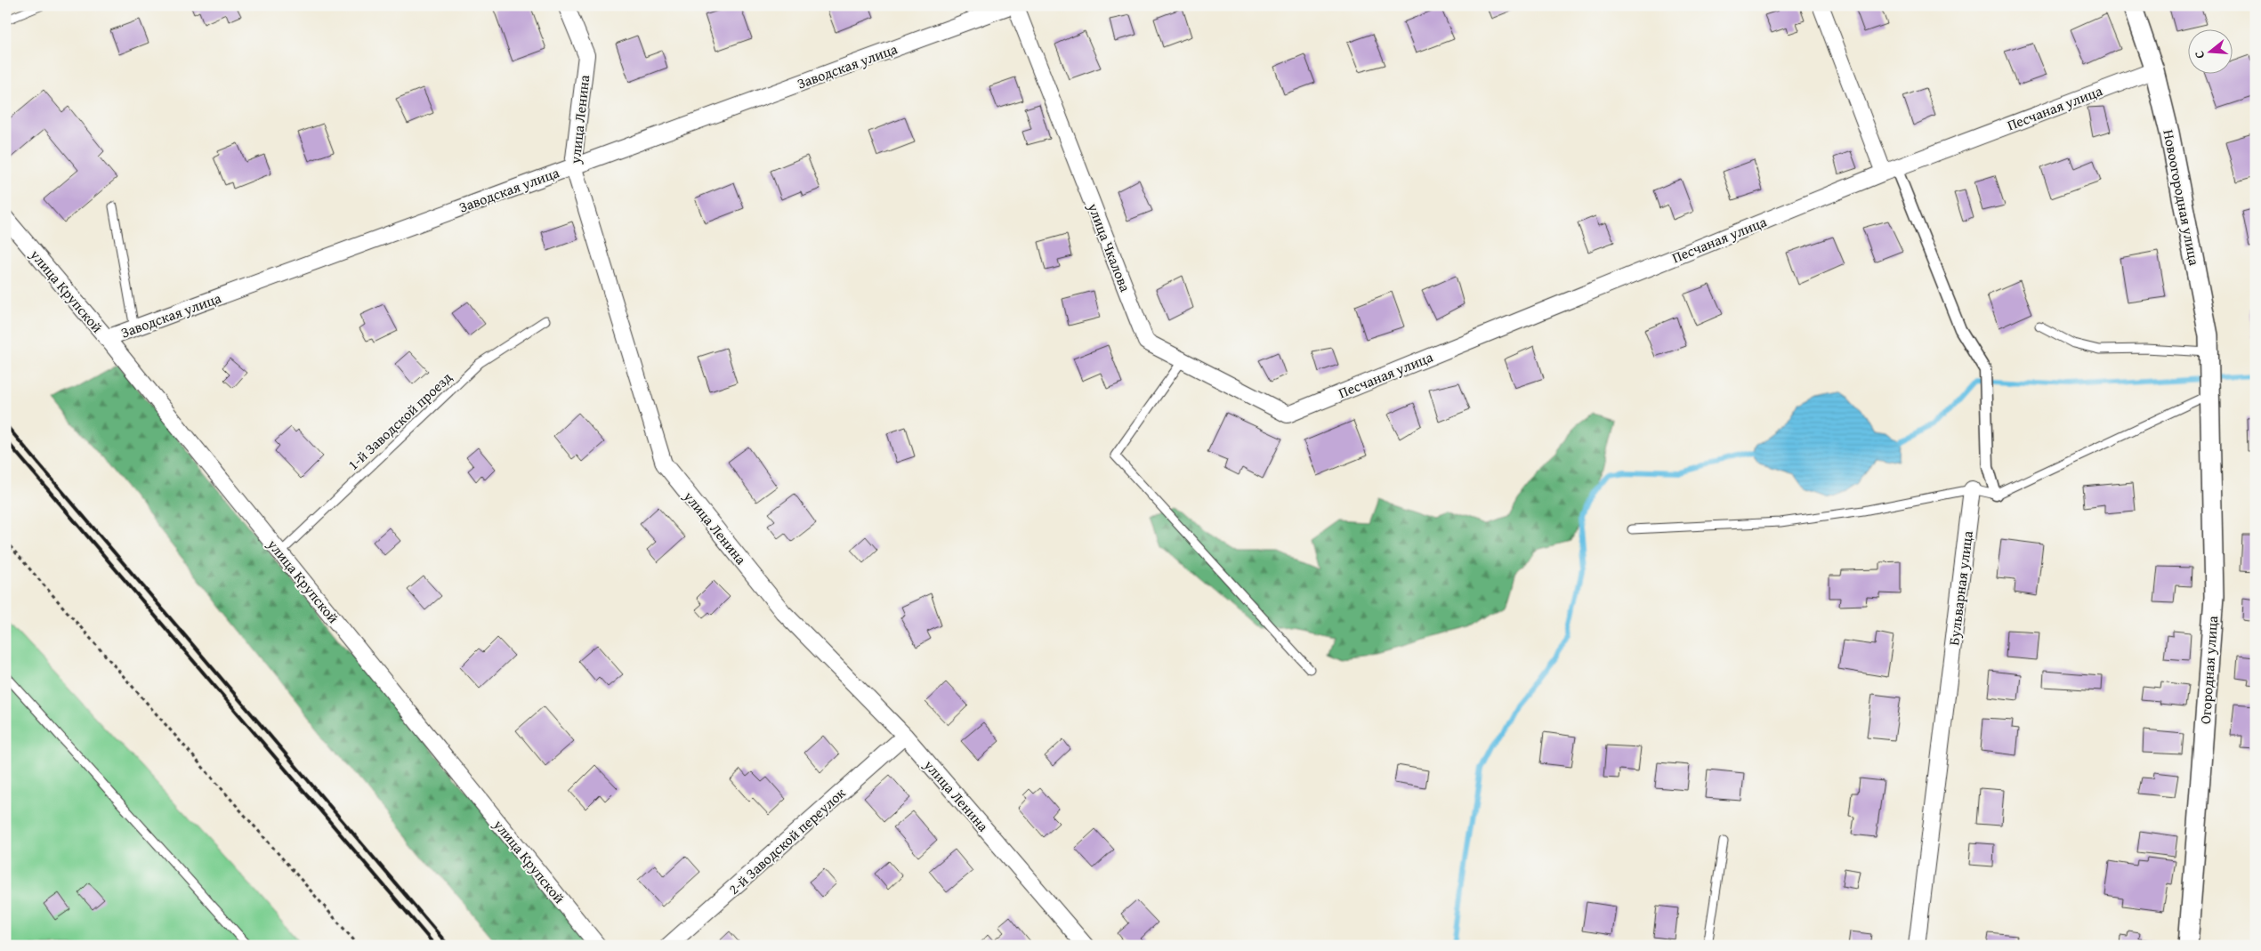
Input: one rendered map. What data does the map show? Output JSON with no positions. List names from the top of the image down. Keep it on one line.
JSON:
{"streets":{"street":["Заводская улица","Песчаная улица","улица Ленина","Новоогородная улица","улица Чкалова","улица Крупской","Бульварная улица","Огородная улица","2-й Заводской переулок"],"lane":["1-й Заводской проезд"]},"crossings":[["Заводская улица","улица Ленина"],["Заводская улица","улица Крупской"],["Песчаная улица","Новоогородная улица"],["Песчаная улица","улица Чкалова"],["улица Ленина","2-й Заводской переулок"],["Новоогородная улица","Огородная улица"],["улица Крупской","1-й Заводской проезд"]],"north":"left"}
